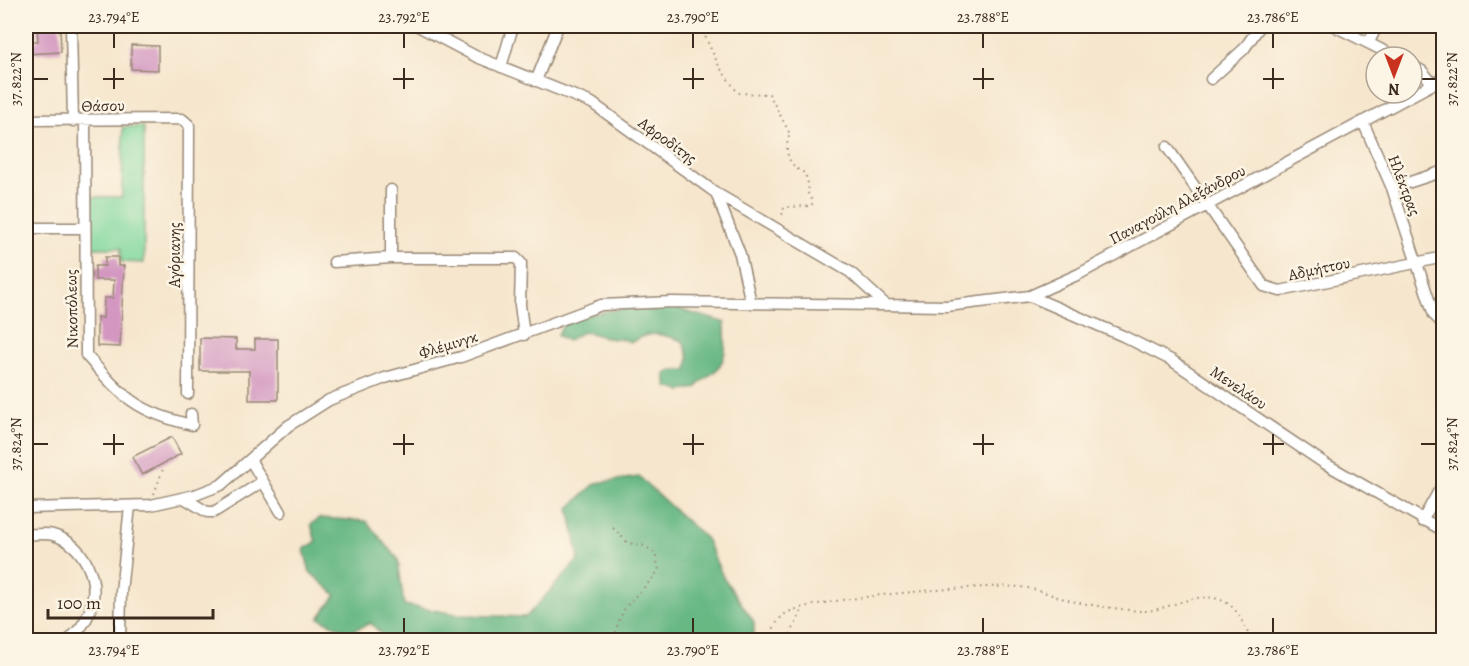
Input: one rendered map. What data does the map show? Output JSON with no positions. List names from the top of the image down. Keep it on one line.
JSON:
{"streets":{"street":["Θάσου","Αφροδίτης","Ηλέκτρας","Παναγούλη Αλεξάνδρου","Αγόριανης","Αδμήττου","Νικοπόλεως","Φλέμινγκ","Μενελάου"]},"crossings":[["Θάσου","Αγόριανης"],["Θάσου","Νικοπόλεως"],["Αφροδίτης","Φλέμινγκ"],["Ηλέκτρας","Παναγούλη Αλεξάνδρου"],["Ηλέκτρας","Αδμήττου"],["Παναγούλη Αλεξάνδρου","Αδμήττου"],["Παναγούλη Αλεξάνδρου","Φλέμινγκ"],["Παναγούλη Αλεξάνδρου","Μενελάου"]],"scale_bar":"100 m","north":"bottom","coordinates":["23.794°E","23.792°E","23.790°E","23.788°E","23.786°E","37.822°N","37.824°N"]}
